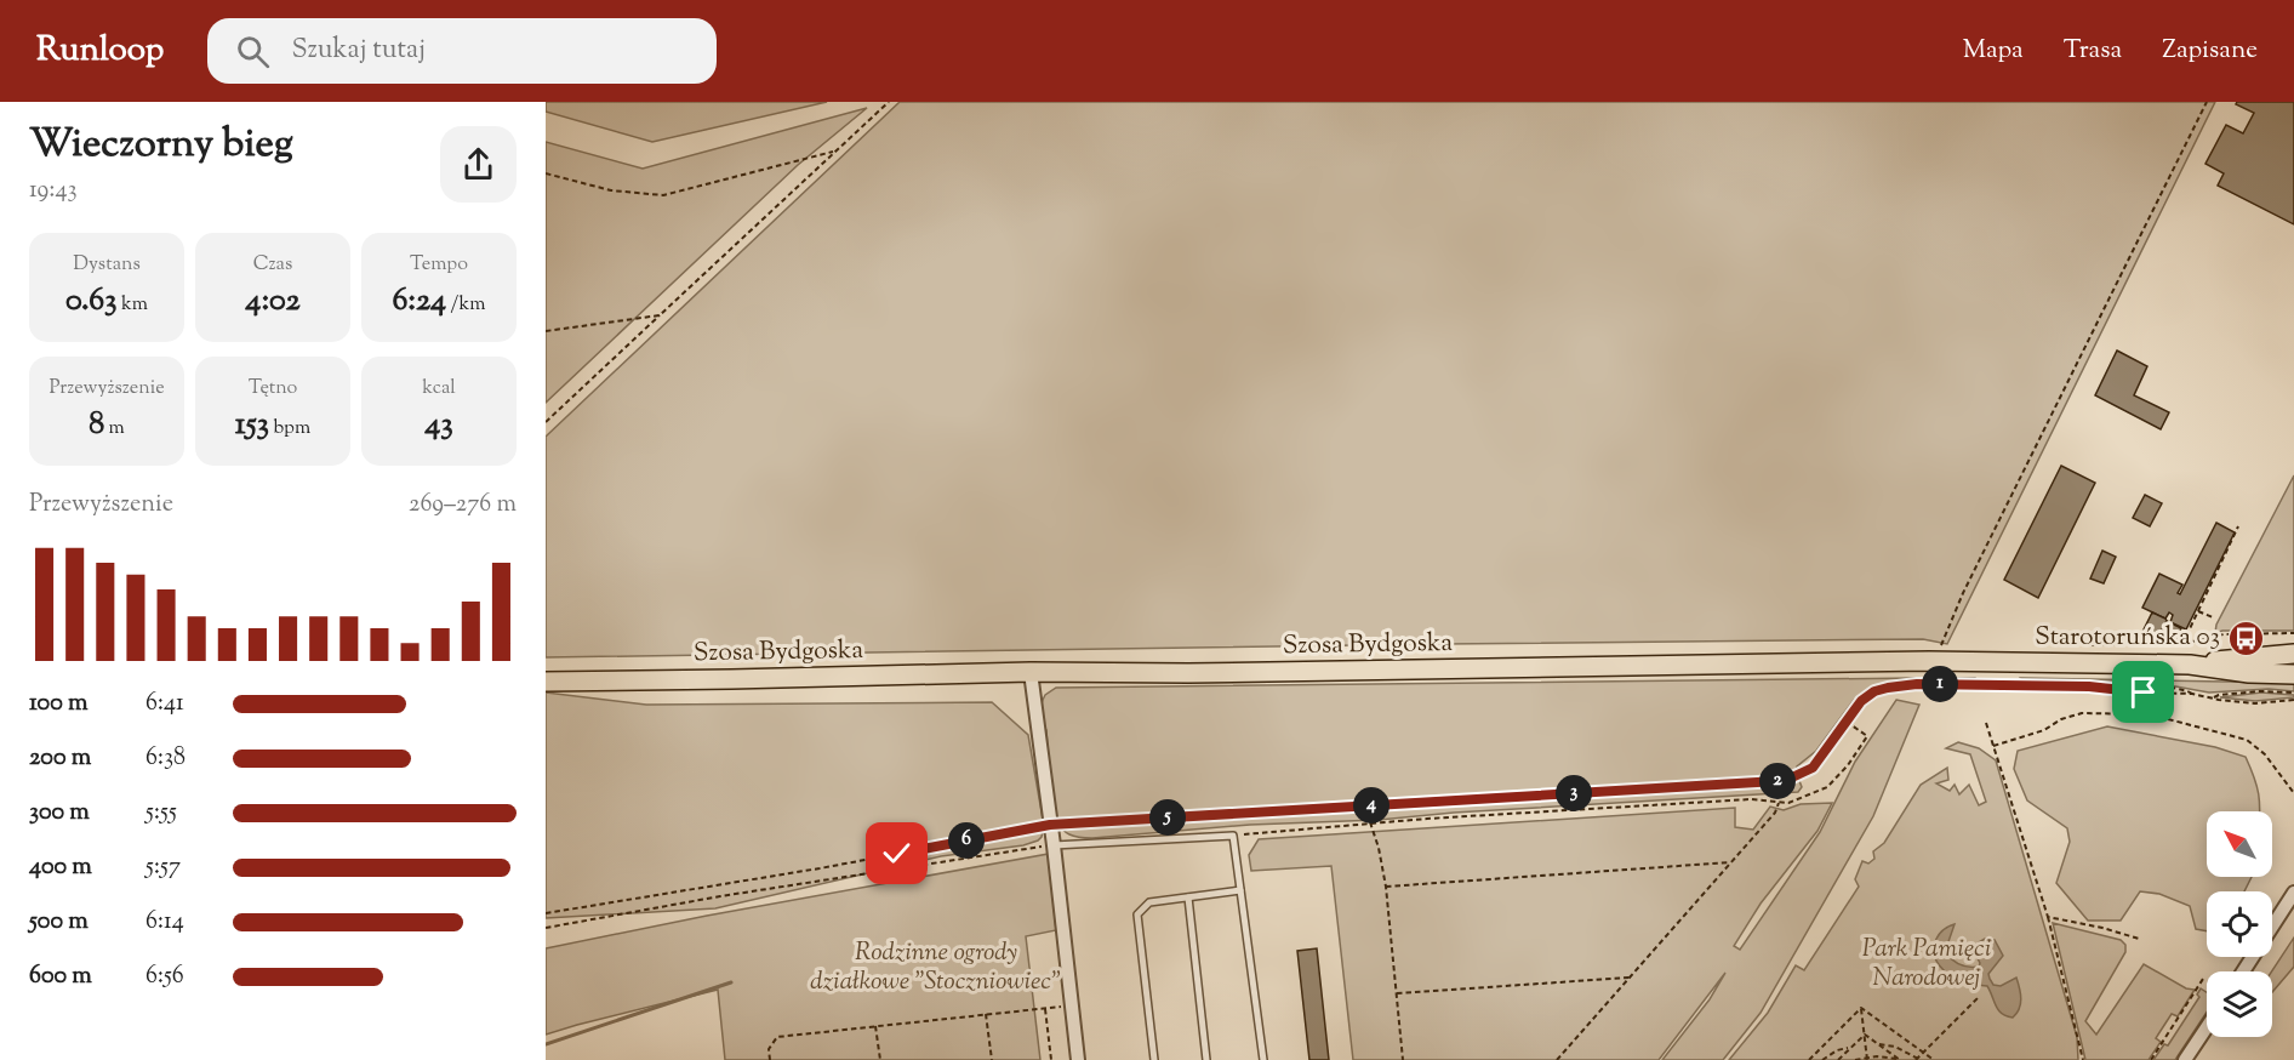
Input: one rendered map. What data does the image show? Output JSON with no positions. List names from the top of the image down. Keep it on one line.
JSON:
{"streets":{"main road":["Szosa Bydgoska"]},"parks":["Park Pamięci Narodowej","Rodzinne ogrody działkowe \"Stoczniowiec\""],"places":{"bus stop":["Starotoruńska 03"]},"north":"top left","page":{"header":"Runloop","search":"Szukaj tutaj","nav":["Mapa","Trasa","Zapisane"],"heading":["Wieczorny bieg","19:43"],"stats":[["Dystans","0.63 km"],["Czas","4:02"],["Tempo","6:24 /km"],["Przewyższenie","8 m"],["Tętno","153 bpm"],["kcal","43"]],"chart":["Przewyższenie","269–276 m"],"pins":["1","2","3","4","5","6"],"list":[{"name":"100 m","note":"6:41"},{"name":"200 m","note":"6:38"},{"name":"300 m","note":"5:55"},{"name":"400 m","note":"5:57"},{"name":"500 m","note":"6:14"},{"name":"600 m","note":"6:56"}]}}
